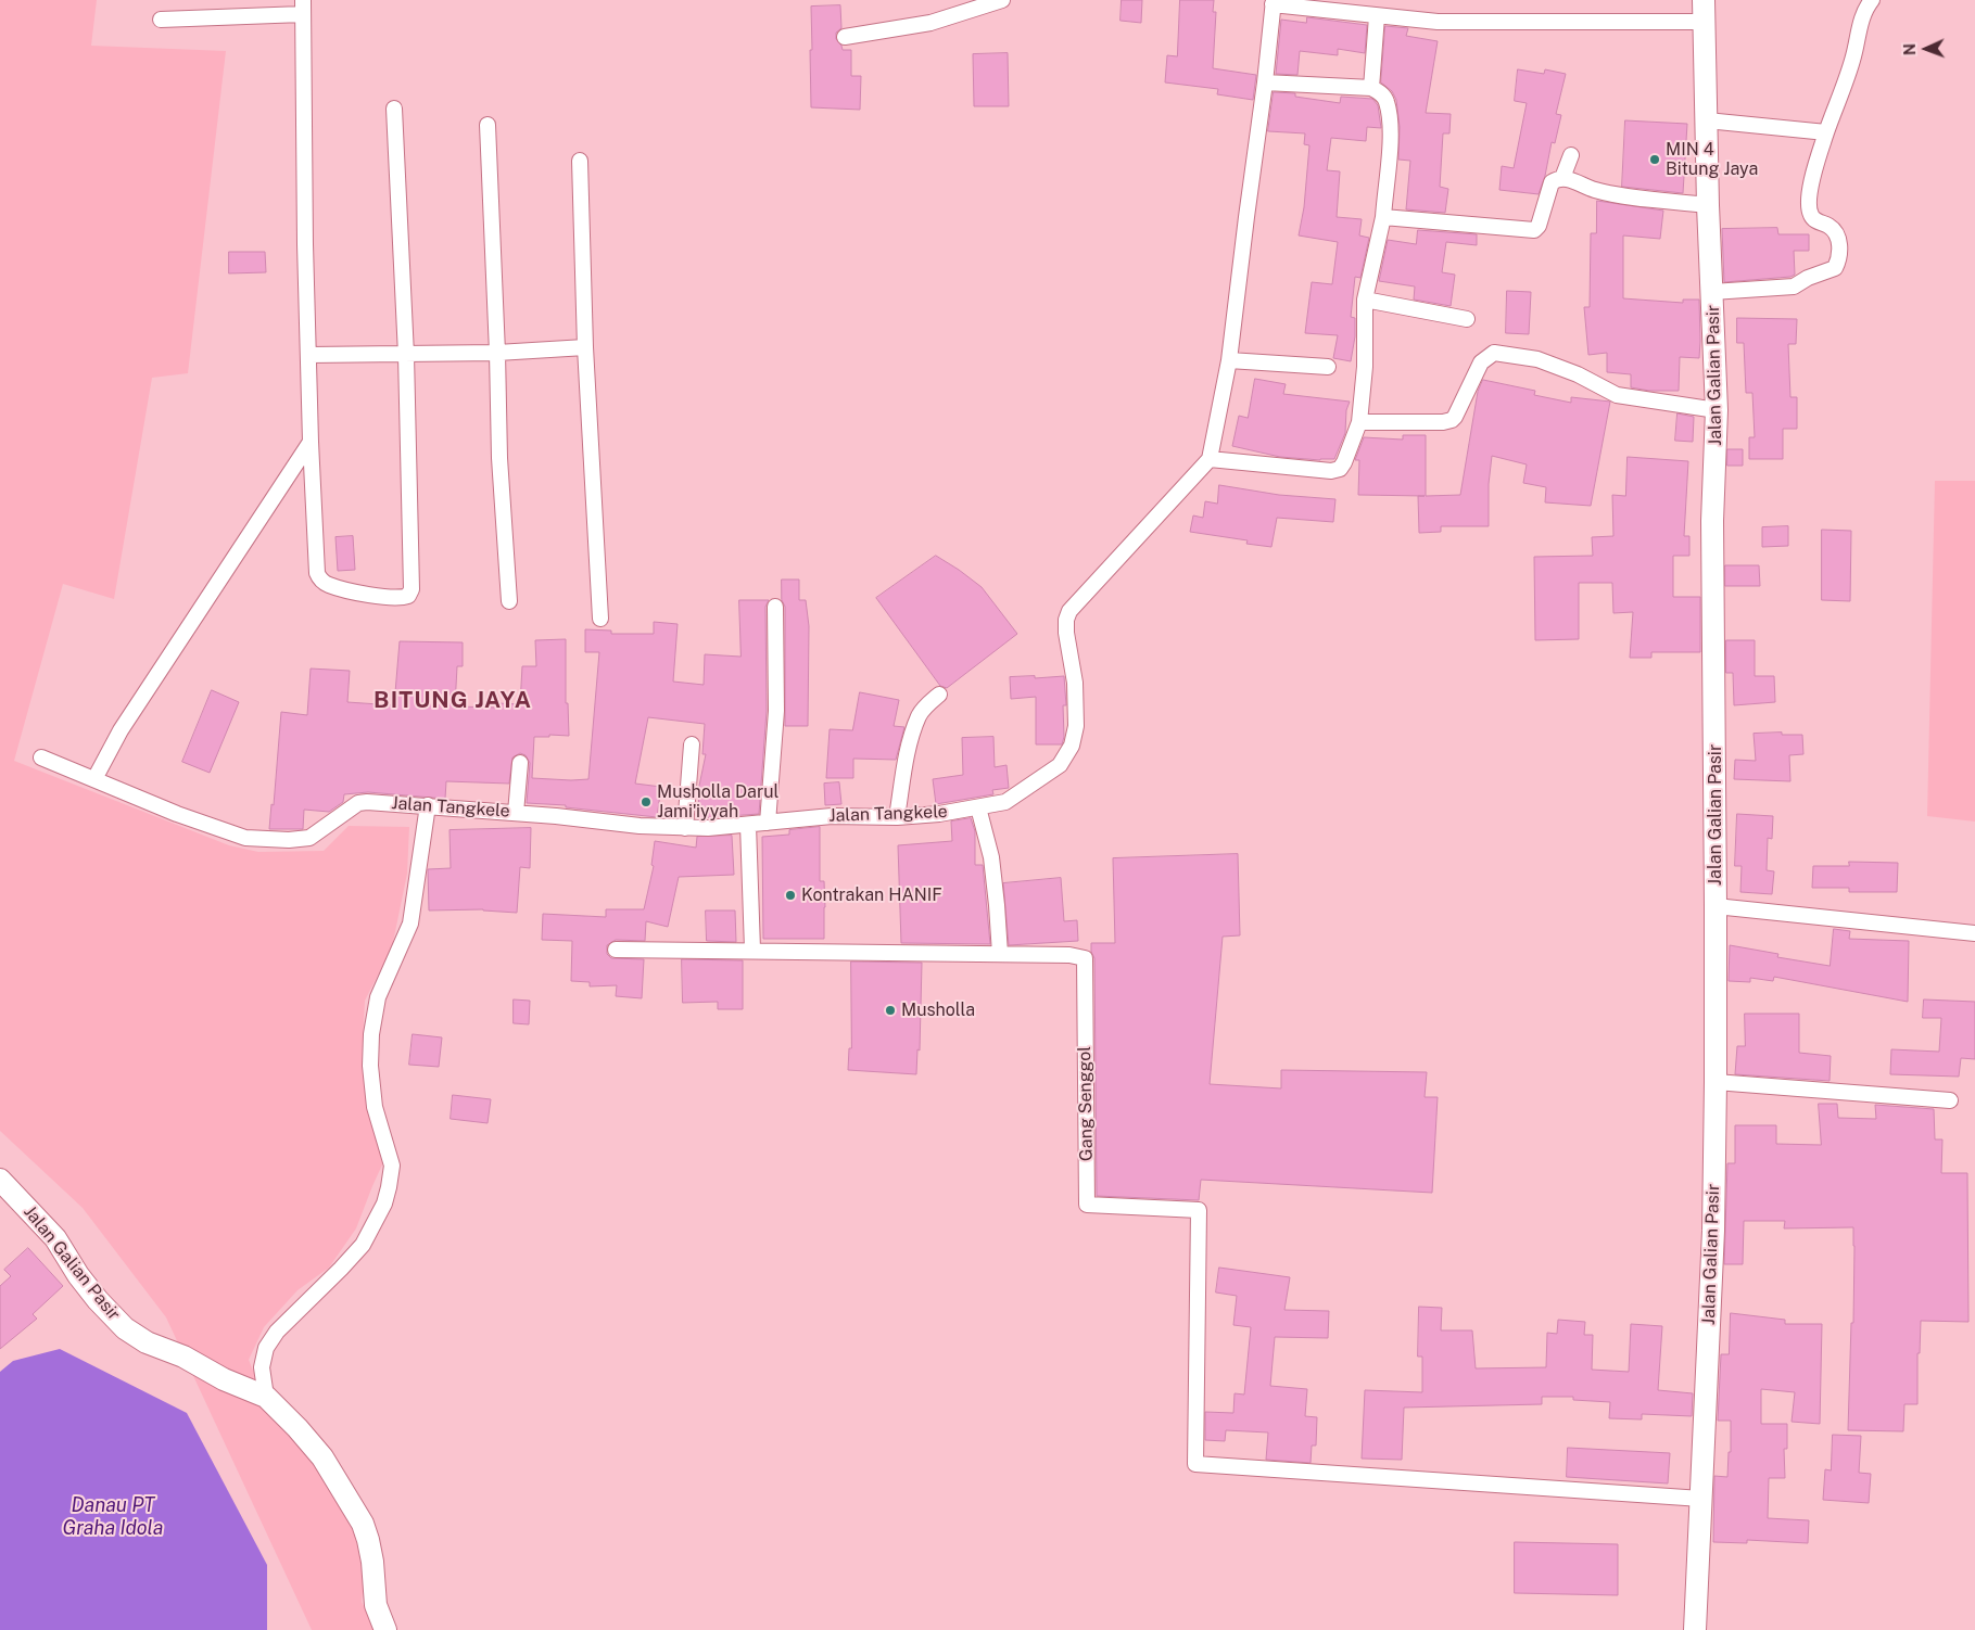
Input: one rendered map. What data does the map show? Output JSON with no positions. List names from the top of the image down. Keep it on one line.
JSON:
{"streets":{"street":["Jalan Galian Pasir","Jalan Tangkele","Gang Senggol"]},"crossings":[["Jalan Galian Pasir","Gang Senggol"]],"districts":["BITUNG JAYA"],"water":["Danau PT Graha Idola"],"places":["MIN 4 Bitung Jaya","Musholla Darul Jami'iyyah","Kontrakan HANIF","Musholla"],"north":"left"}
